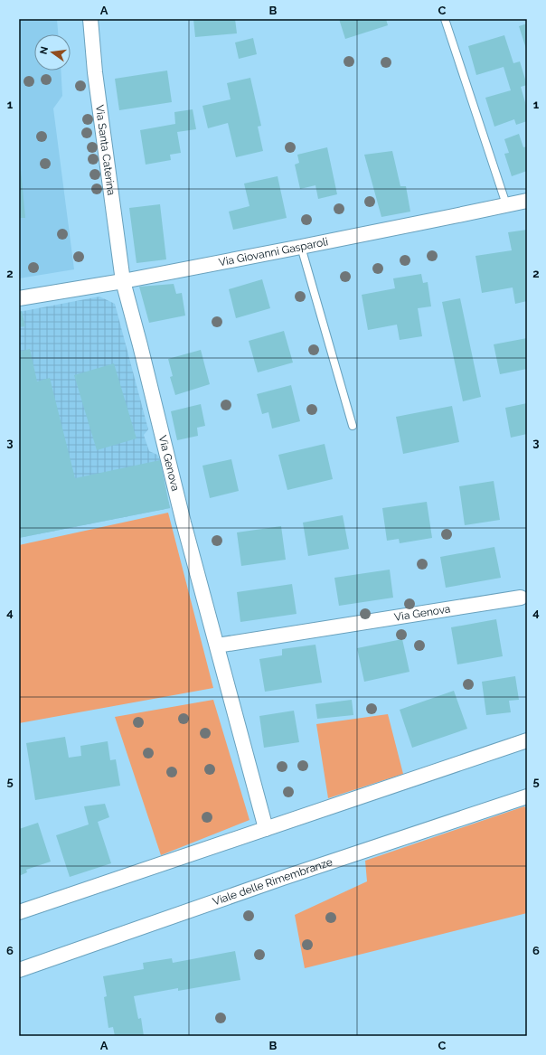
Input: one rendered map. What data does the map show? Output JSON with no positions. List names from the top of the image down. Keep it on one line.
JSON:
{"streets":{"street":["Via Santa Caterina","Via Giovanni Gasparoli","Via Genova","Viale delle Rimembranze"]},"crossings":[["Via Santa Caterina","Via Giovanni Gasparoli"],["Via Santa Caterina","Via Genova"],["Via Giovanni Gasparoli","Via Genova"]],"north":"left","grid":{"columns":["A","B","C"],"rows":["1","2","3","4","5","6"]}}
